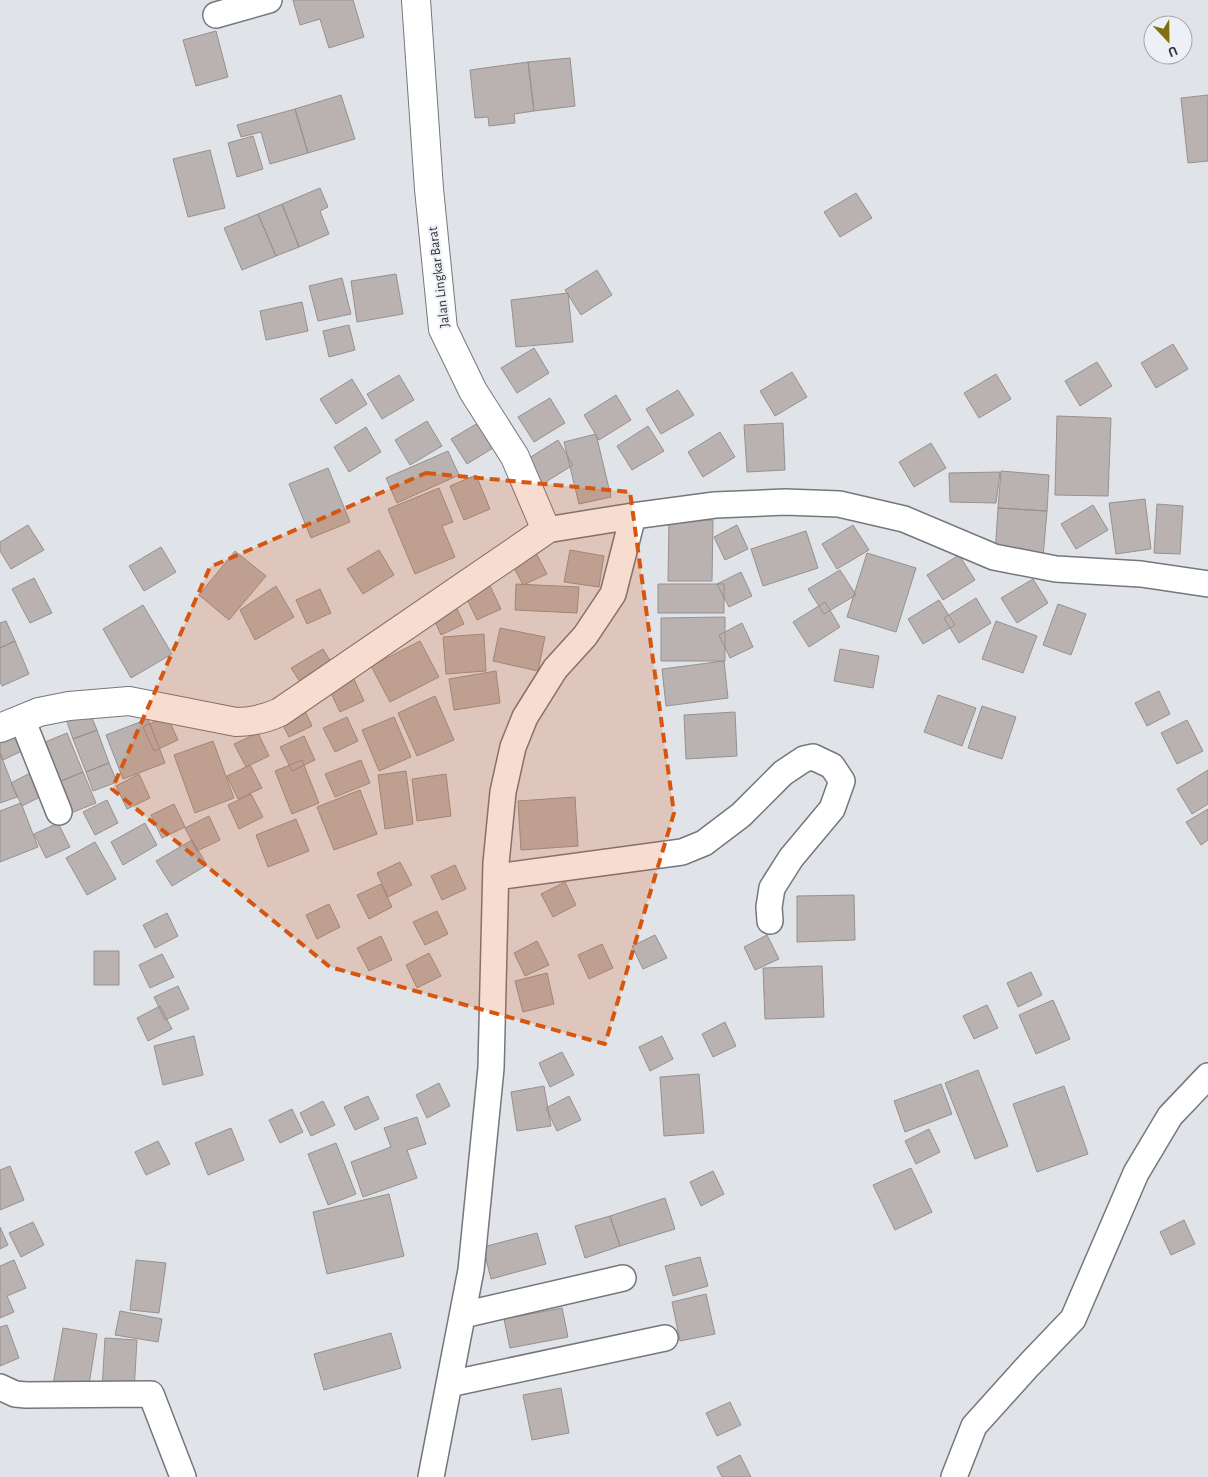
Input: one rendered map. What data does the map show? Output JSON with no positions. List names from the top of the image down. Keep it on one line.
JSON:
{"streets":{"street":["Jalan Lingkar Barat"]},"north":"bottom"}
